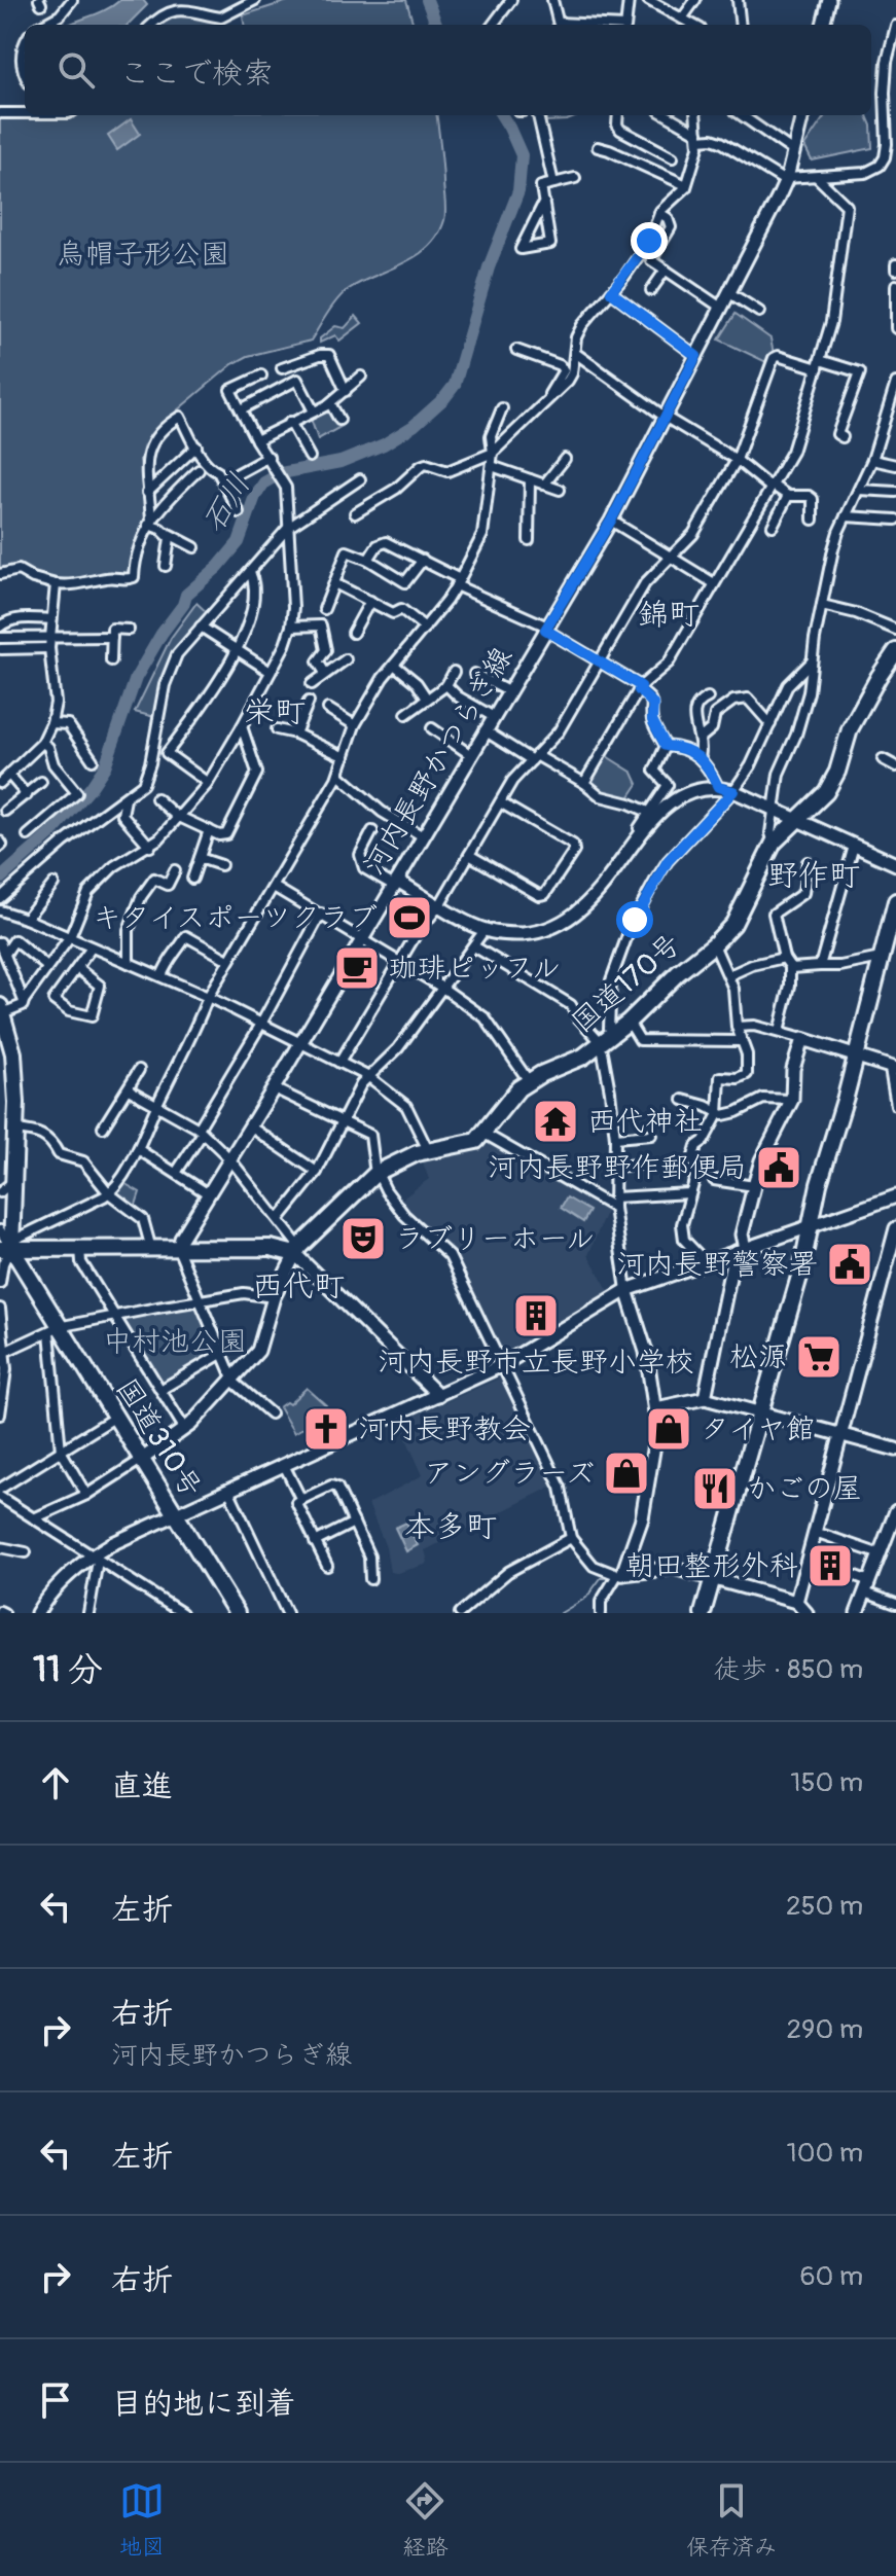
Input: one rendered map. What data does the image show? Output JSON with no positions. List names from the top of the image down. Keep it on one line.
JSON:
{"streets":{"highway":["国道170号","国道310号"],"street":["河内長野かつらぎ線"]},"districts":["錦町","栄町","野作町","西代町","本多町"],"water":["石川"],"parks":["烏帽子形公園","中村池公園"],"places":{"sports":["キタイスポーツクラブ"],"cafe":["珈琲ピッフル"],"temple":["西代神社"],"public building":["河内長野野作郵便局","河内長野警察署"],"theatre":["ラブリーホール"],"building":["河内長野市立長野小学校","朝田整形外科"],"supermarket":["松源"],"church":["河内長野教会"],"shop":["タイヤ館","アングラーズ"],"restaurant":["かごの屋"]},"page":{"search":"ここで検索","heading":["11 分","徒歩 · 850 m"],"list":[["直進","150 m"],["左折","250 m"],["右折","河内長野かつらぎ線","290 m"],["左折","100 m"],["右折","60 m"],"目的地に到着"],"nav":["地図","経路","保存済み"]}}
